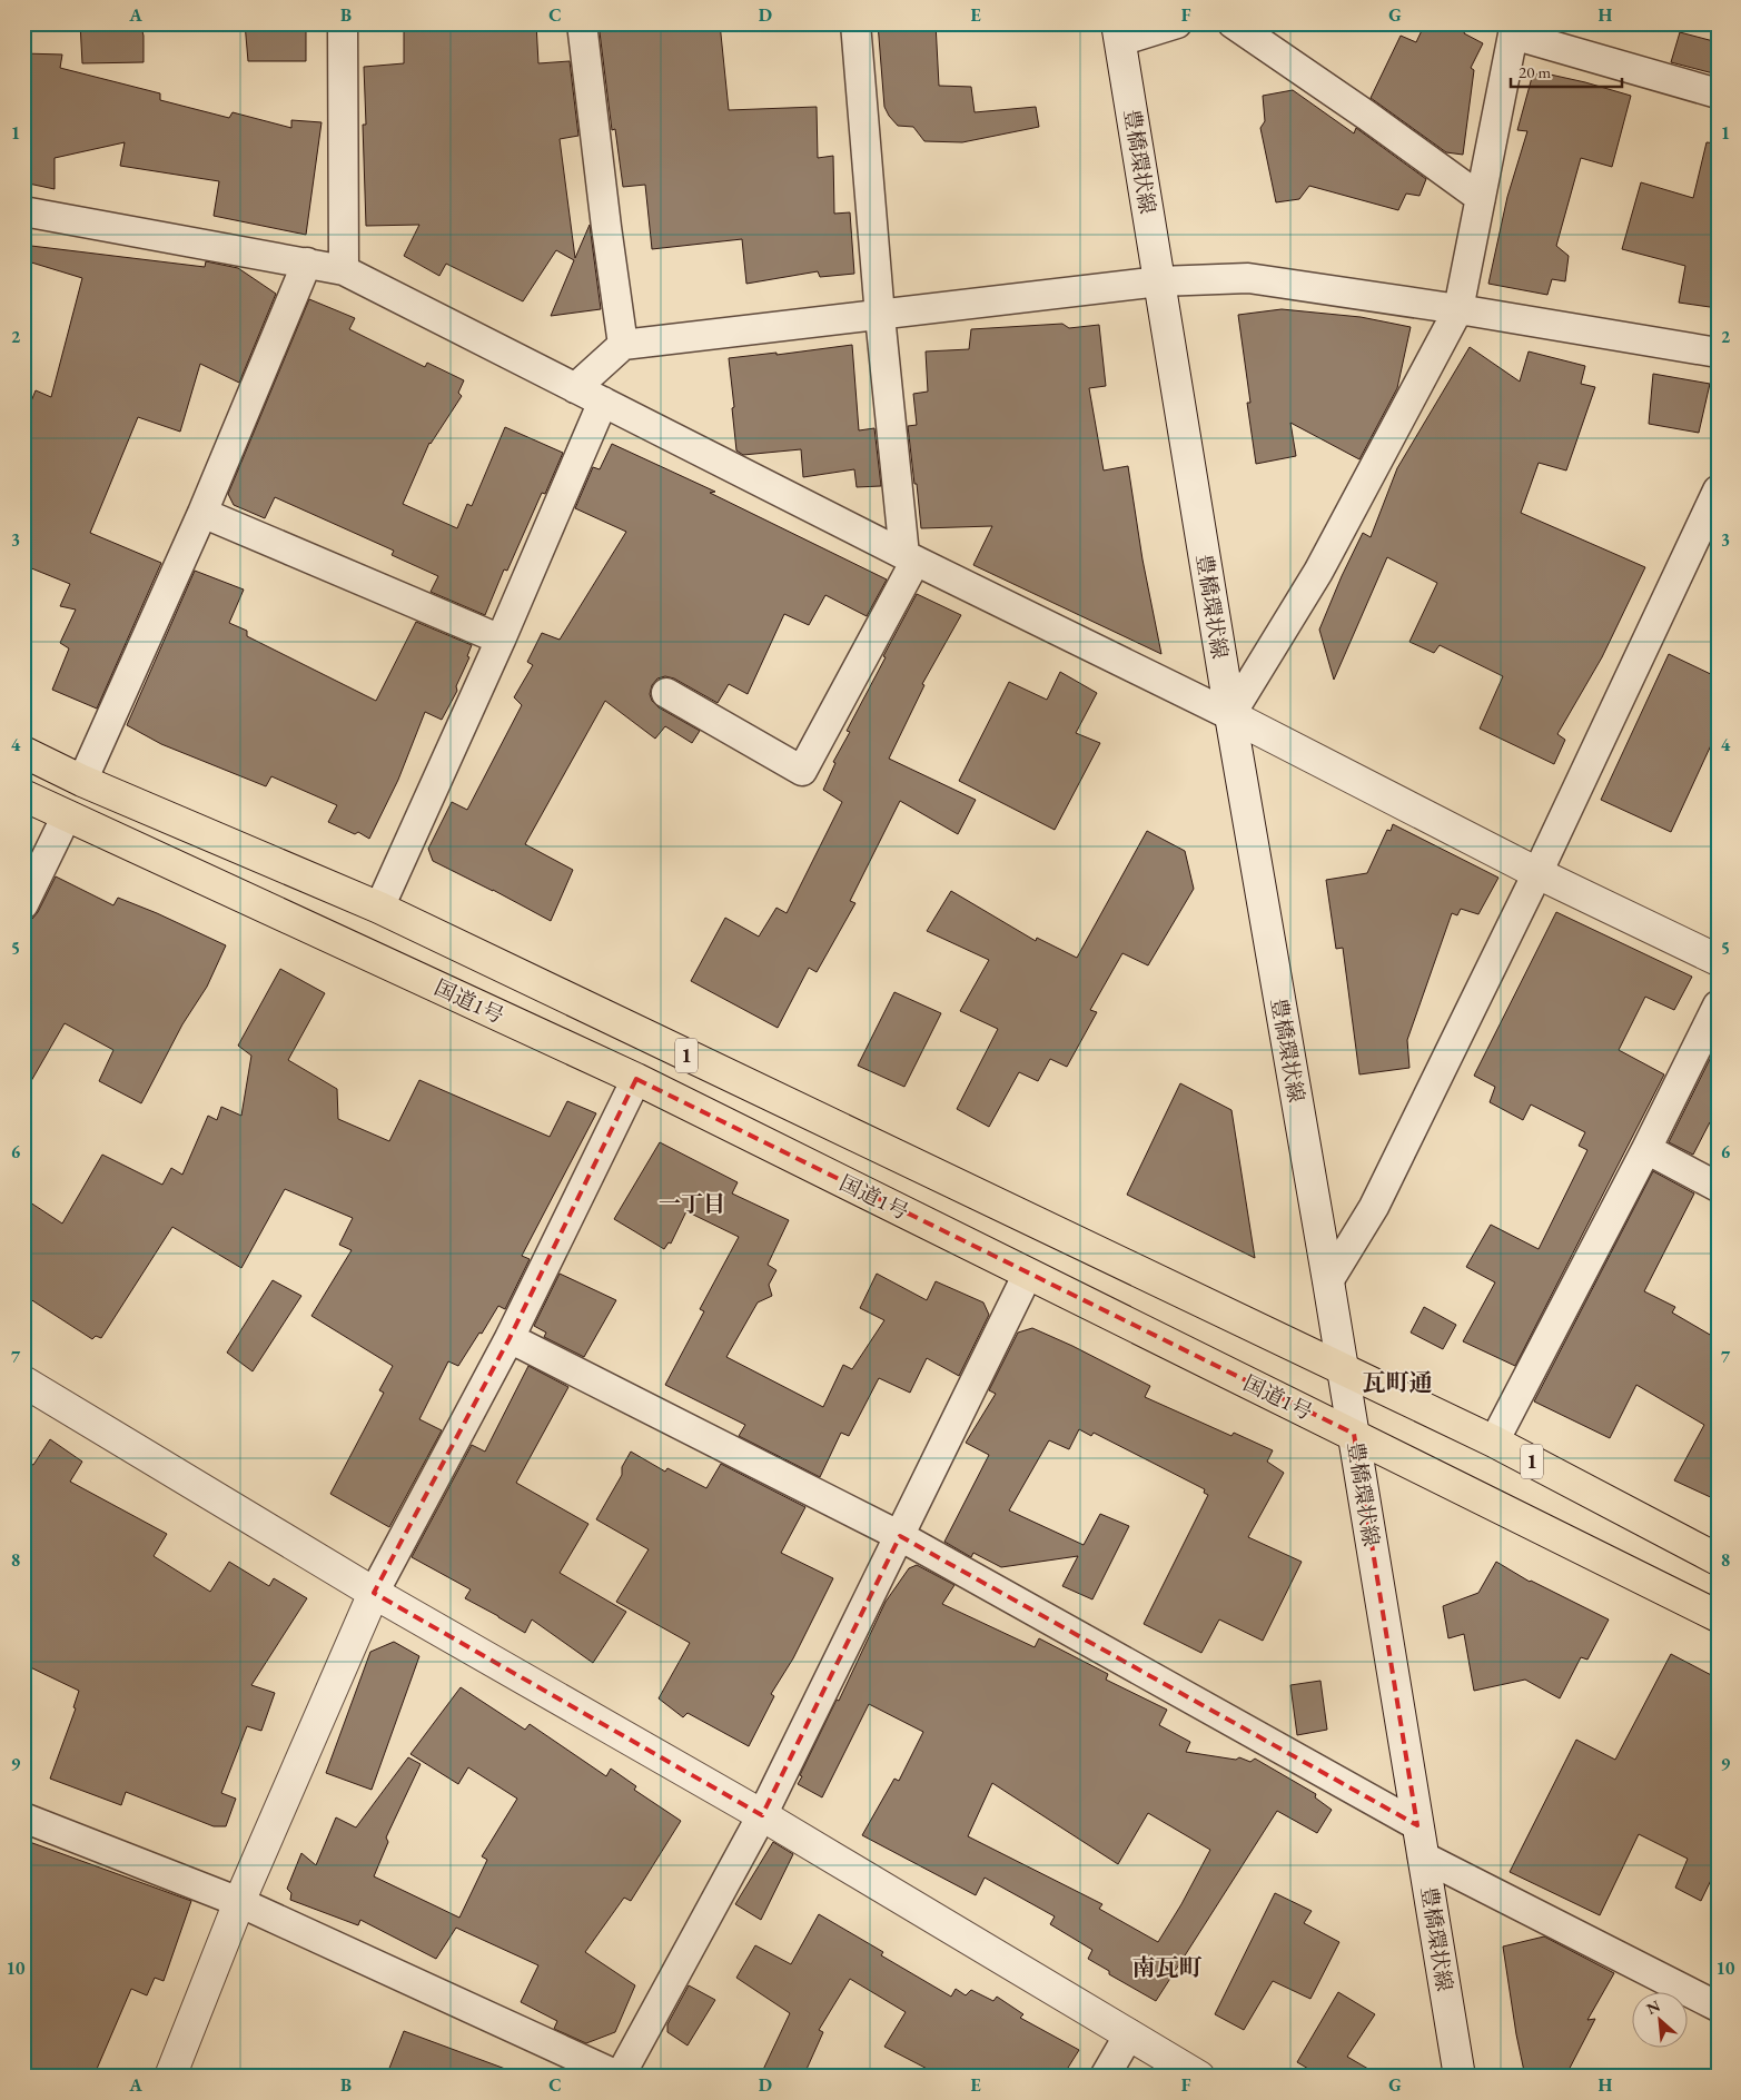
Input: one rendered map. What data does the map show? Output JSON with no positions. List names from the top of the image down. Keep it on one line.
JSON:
{"streets":{"highway":["国道1号","1"],"street":["豊橋環状線"]},"crossings":[["豊橋環状線","国道1号"],["豊橋環状線","1"]],"districts":["一丁目","瓦町通","南瓦町"],"scale_bar":"20 m","north":"top left","grid":{"columns":["A","B","C","D","E","F","G","H"],"rows":["1","2","3","4","5","6","7","8","9","10"]}}
